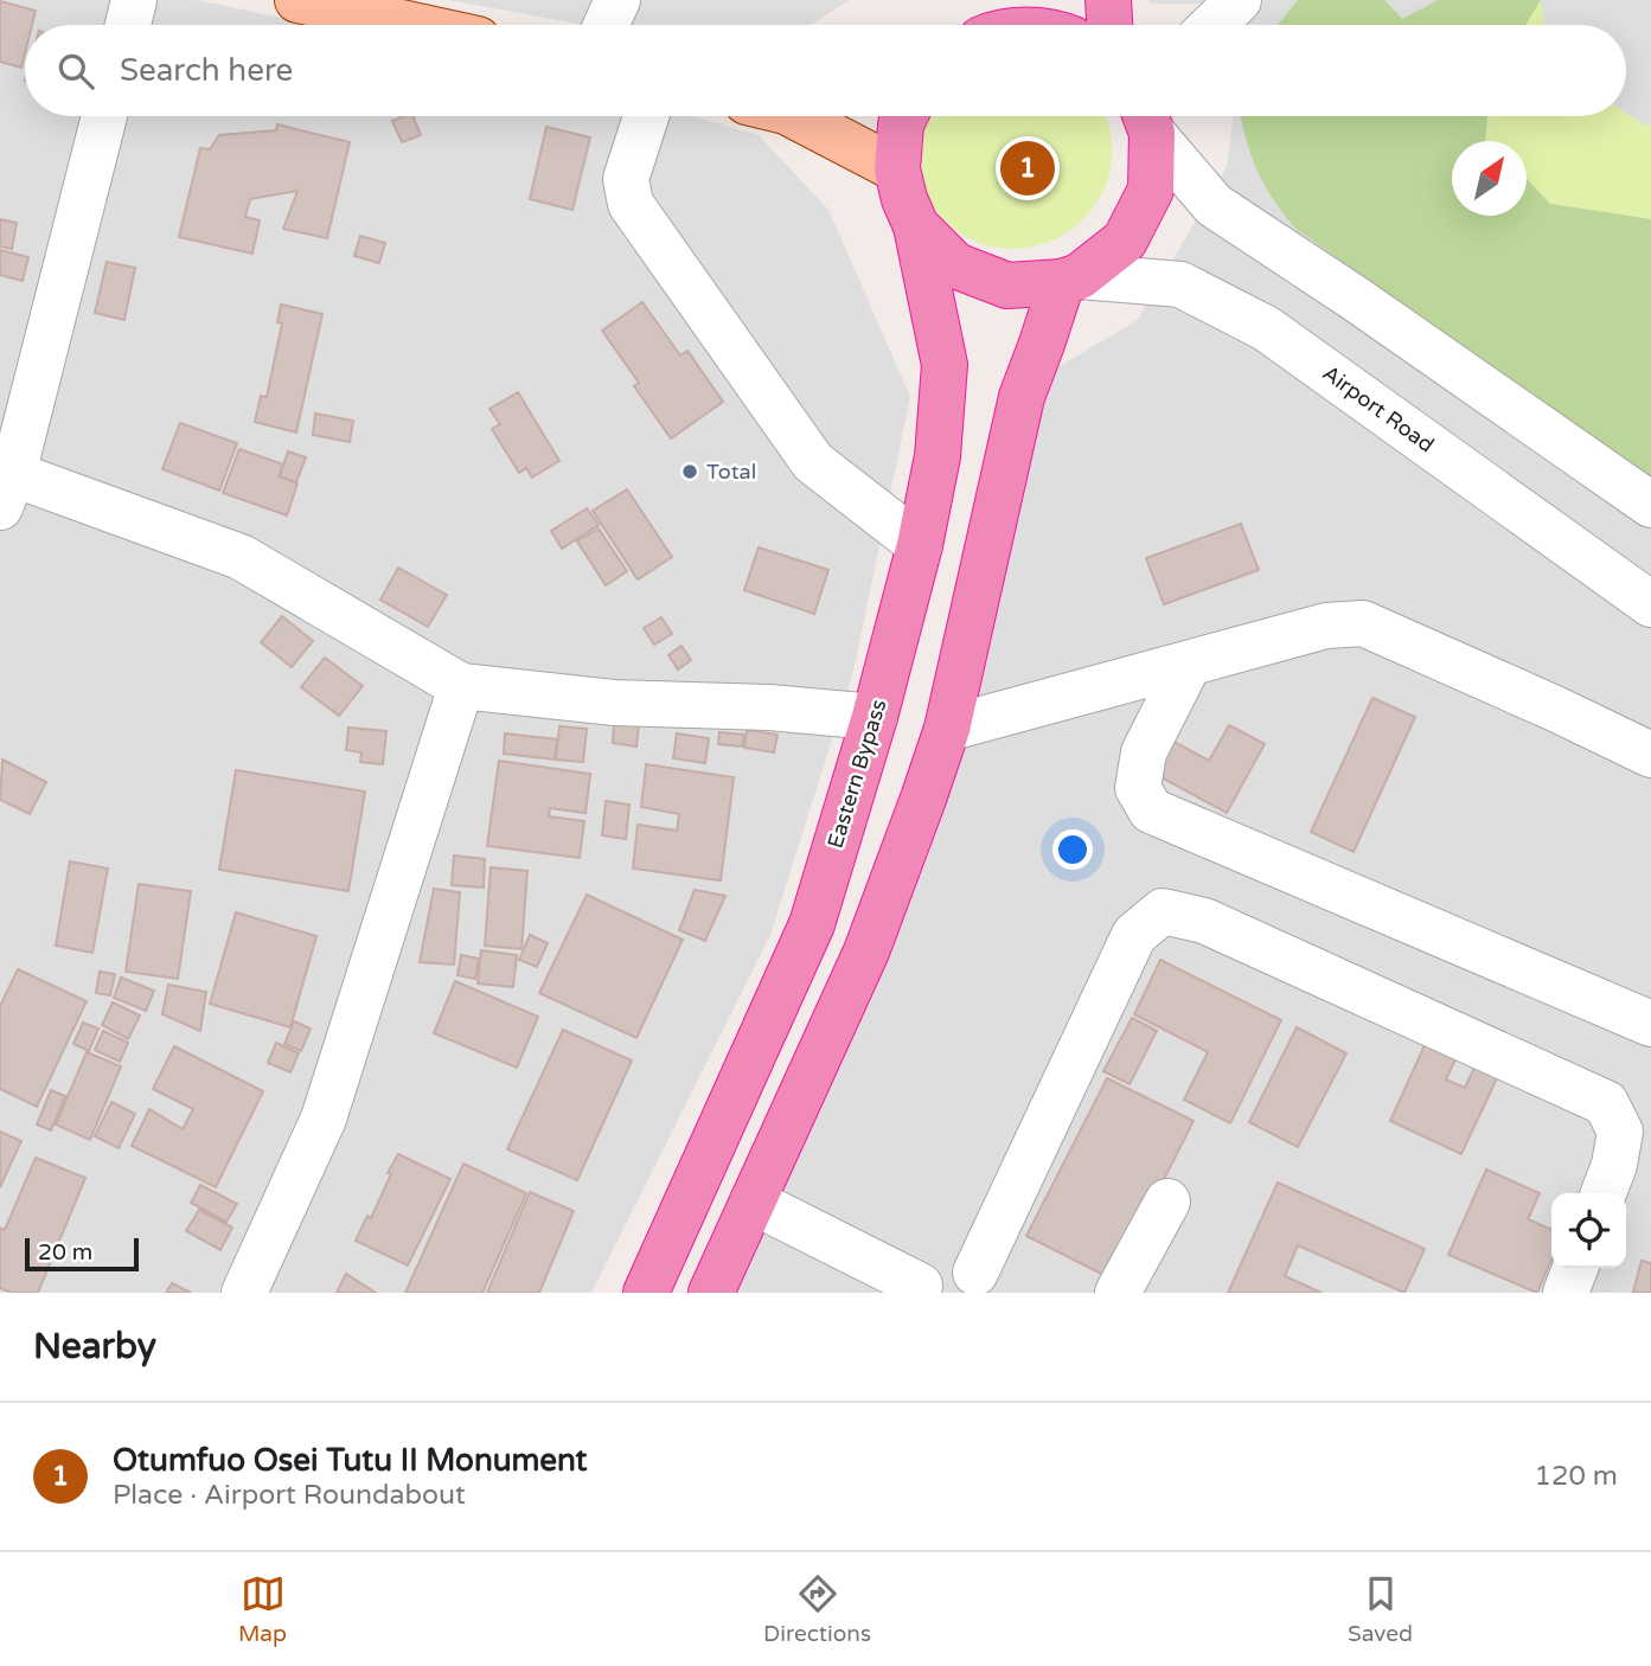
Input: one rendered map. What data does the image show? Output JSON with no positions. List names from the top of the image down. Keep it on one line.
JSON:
{"streets":{"highway":["Eastern Bypass"],"street":["Airport Road"]},"places":["Total"],"scale_bar":"20 m","north":"top right","page":{"search":"Search here","pins":"1","scale":"20 m","heading":"Nearby","list":[{"mark":"1","name":"Otumfuo Osei Tutu II Monument","note":"Place · Airport Roundabout","value":"120 m"}],"nav":["Map","Directions","Saved"]}}
